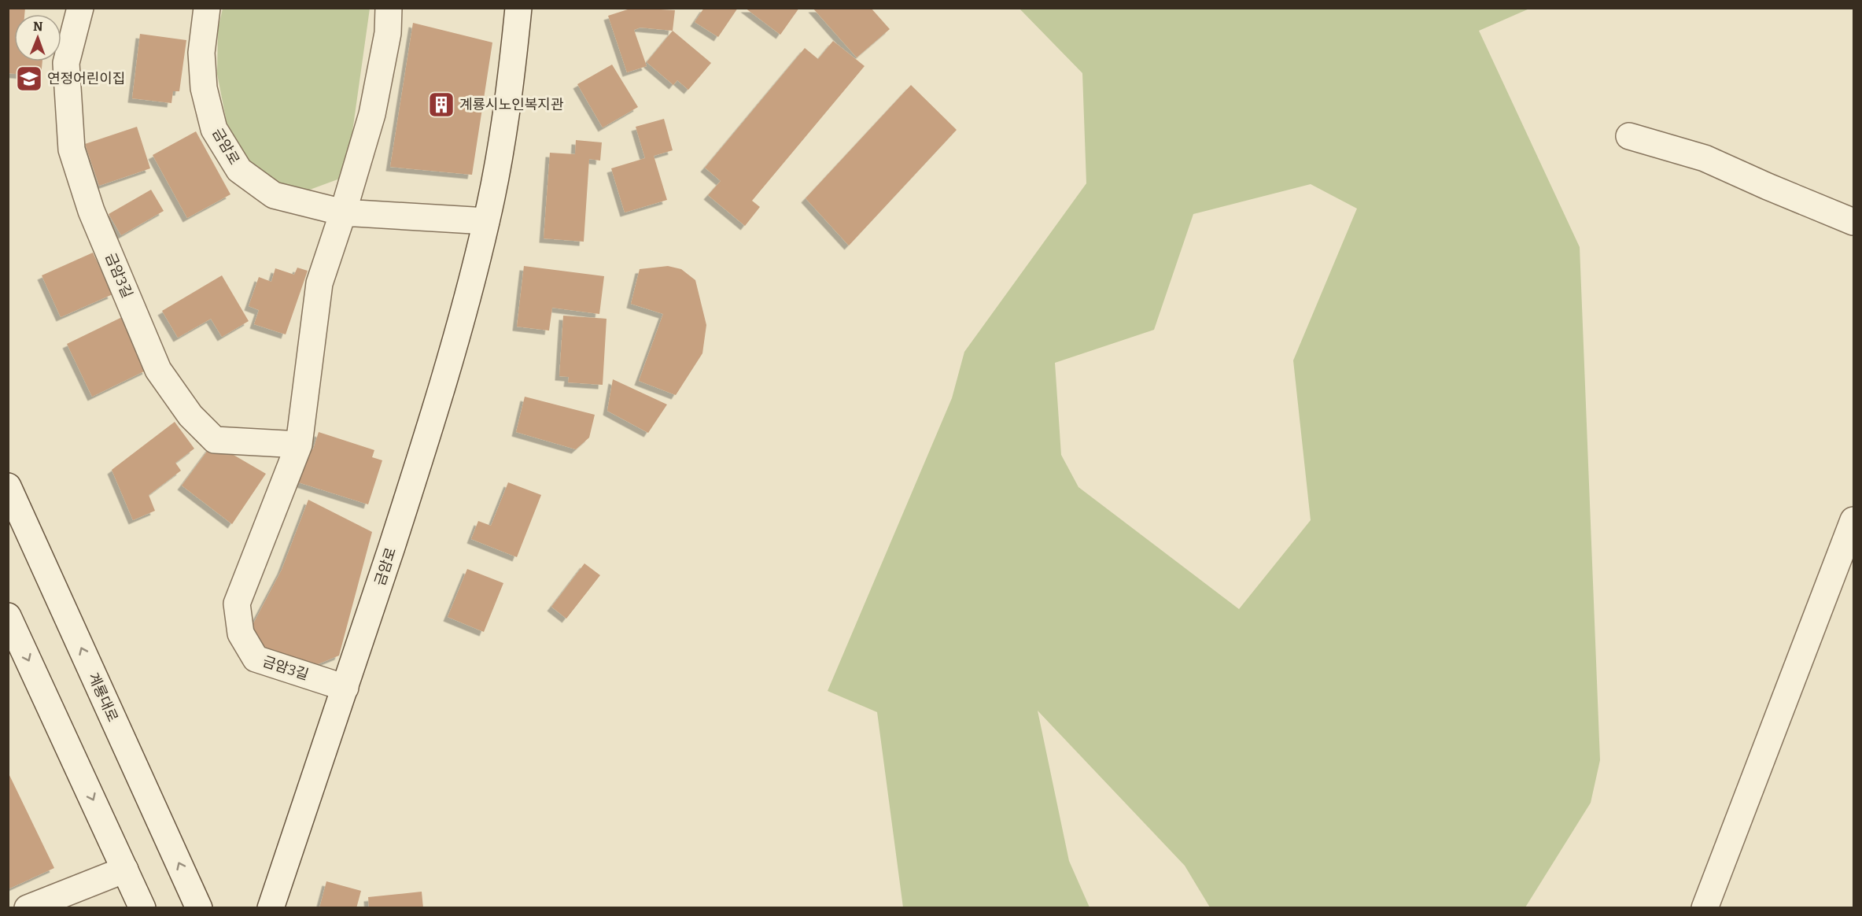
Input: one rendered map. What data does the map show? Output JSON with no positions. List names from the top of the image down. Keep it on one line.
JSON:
{"streets":{"street":["금암로","금암3길","계룡대로"]},"crossings":[["금암로","금암3길"]],"places":{"school or university":["연정어린이집"],"building":["계룡시노인복지관"]},"north":"top"}
